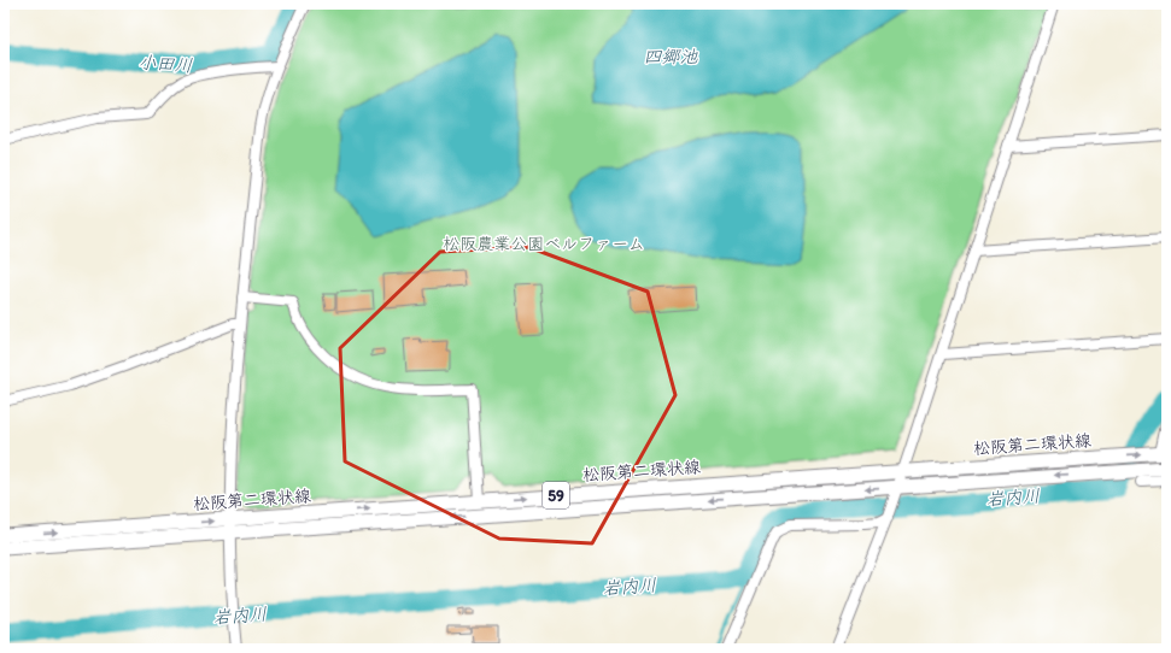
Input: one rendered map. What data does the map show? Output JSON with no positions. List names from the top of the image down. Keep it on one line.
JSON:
{"streets":{"main road":["松阪第二環状線","59"]},"water":["四郷池","小田川","岩内川"],"parks":["松阪農業公園ベルファーム"]}
